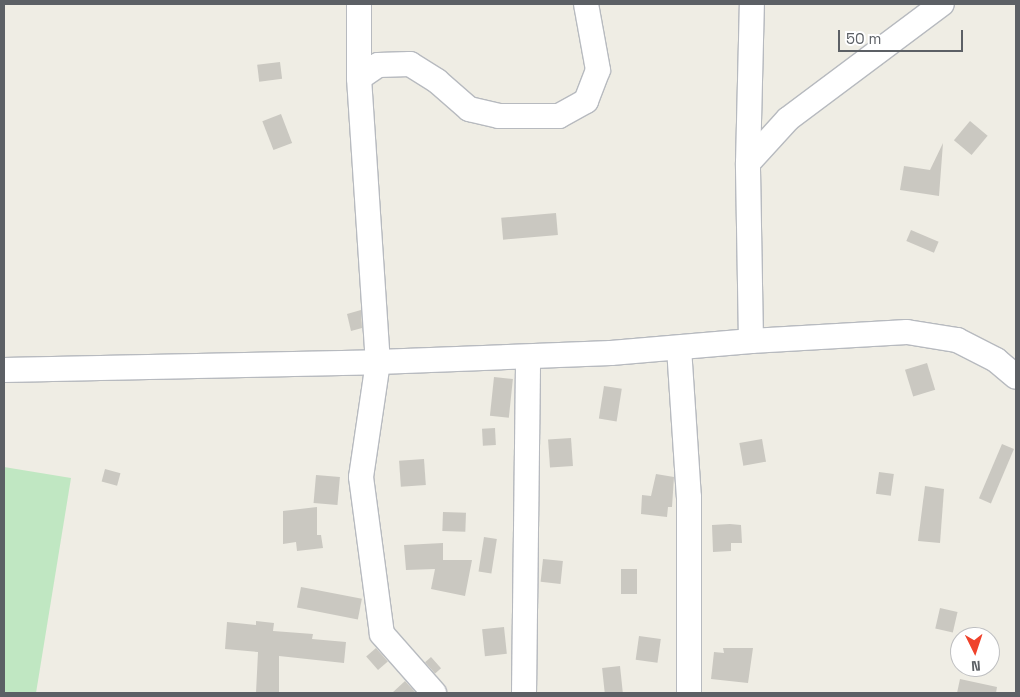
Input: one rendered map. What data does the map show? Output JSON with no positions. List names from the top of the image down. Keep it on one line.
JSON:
{"scale_bar":"50 m","north":"bottom"}
